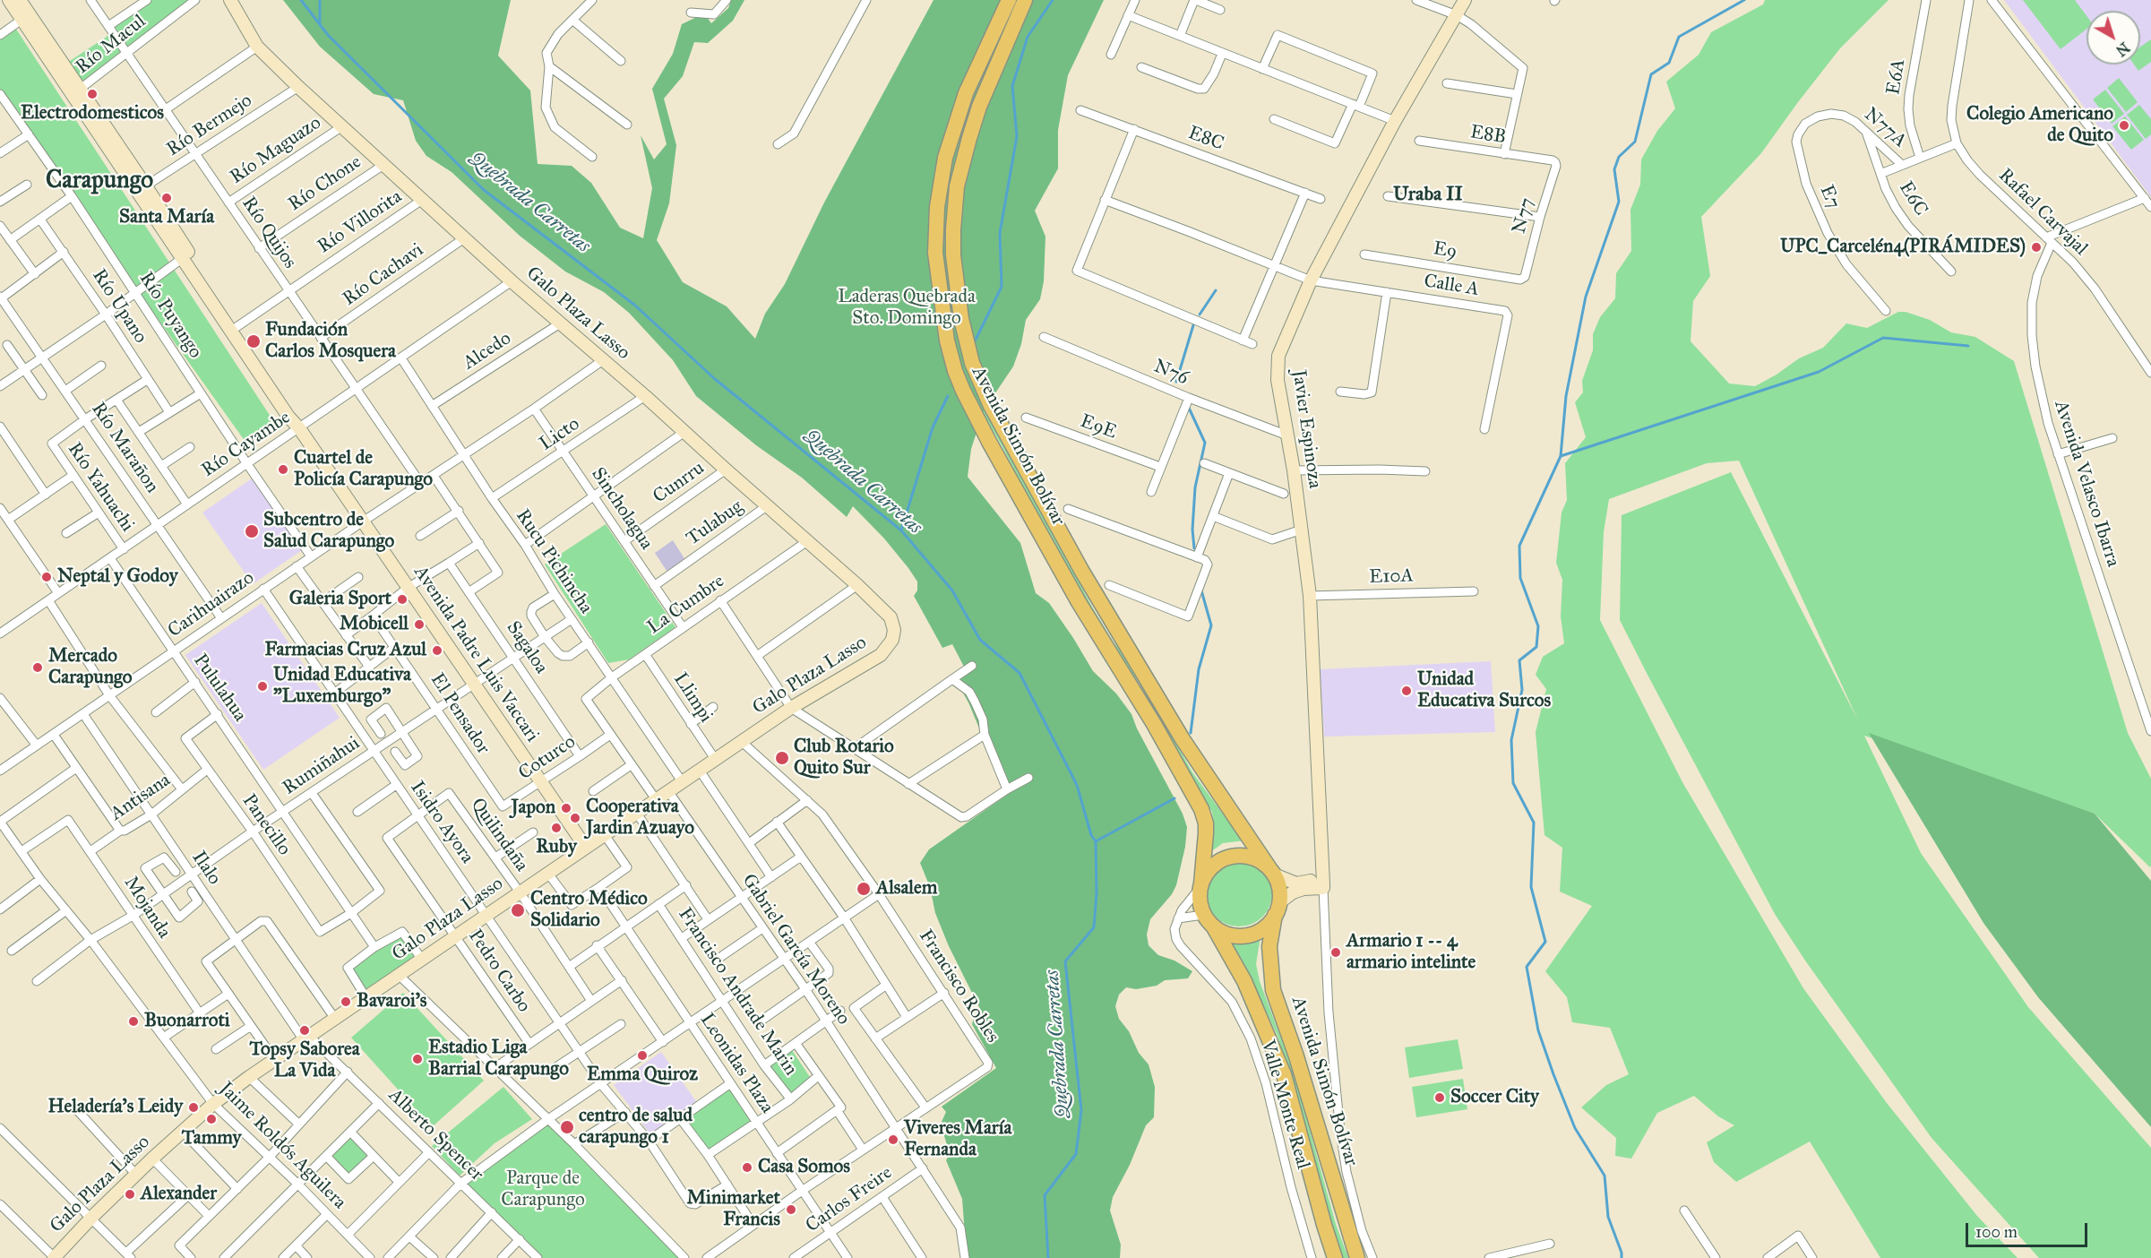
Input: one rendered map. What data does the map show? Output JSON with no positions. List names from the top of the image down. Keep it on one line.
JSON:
{"streets":{"highway":["Avenida Simón Bolívar"],"street":["Río Macul","E6A","Río Bermejo","N77A","E8B","E8C","Río Maguazo","Río Chone","E7","E6C","Rafael Carvajal","N77","Río Villorita","Río Quijos","E9","Río Cachavi","Calle A","Río Upano","Galo Plaza Lasso","Río Puyango","Alcedo","N76","E9E","Javier Espinoza","Licto","Río Cayambe","Río Marañon","Cunrru","Avenida Velasco Ibarra","Río Yahuachi","Sincholagua","Tulabug","Rucu Pichincha","E10A","Carihuairazo","La Cumbre","Sagaloa","Avenida Padre Luis Vaccari","Pululahua","Llimpi","El Pensador","Coturco","Rumiñahui","Antisana","Isidro Ayora","Panecillo","Quilindaña","Ilalo","Mojanda","Gabriel García Moreno","Pedro Carbo","Francisco Robles","Francisco Andrade Marin","Leonidas Plaza","Valle Monte Real","Alberto Spencer","Jaime Roldós Aguilera","Carlos Freire"]},"crossings":[["Río Macul","Río Quijos"],["Río Macul","Avenida Padre Luis Vaccari"],["Río Bermejo","Río Quijos"],["Río Bermejo","Galo Plaza Lasso"],["Río Bermejo","Avenida Padre Luis Vaccari"],["N77A","E7"],["N77A","E6C"],["E8B","N77"],["Río Maguazo","Río Quijos"],["Río Maguazo","Galo Plaza Lasso"],["Río Chone","Río Quijos"],["Río Chone","Galo Plaza Lasso"],["Rafael Carvajal","Avenida Velasco Ibarra"],["N77","E9"],["Río Villorita","Río Quijos"],["Río Villorita","Galo Plaza Lasso"],["Río Villorita","Avenida Padre Luis Vaccari"],["Río Quijos","Río Cachavi"],["Río Quijos","Río Cayambe"],["Río Quijos","Carihuairazo"],["Río Cachavi","Galo Plaza Lasso"],["Calle A","Javier Espinoza"],["Galo Plaza Lasso","Alcedo"],["Galo Plaza Lasso","Licto"],["Galo Plaza Lasso","Río Cayambe"],["Galo Plaza Lasso","Cunrru"],["Galo Plaza Lasso","Tulabug"],["Galo Plaza Lasso","Rucu Pichincha"],["Galo Plaza Lasso","Carihuairazo"],["Galo Plaza Lasso","La Cumbre"],["Galo Plaza Lasso","Avenida Padre Luis Vaccari"],["Galo Plaza Lasso","Llimpi"],["Galo Plaza Lasso","Isidro Ayora"],["Galo Plaza Lasso","Quilindaña"],["Galo Plaza Lasso","Ilalo"],["Galo Plaza Lasso","Gabriel García Moreno"],["Galo Plaza Lasso","Pedro Carbo"],["Galo Plaza Lasso","Francisco Robles"],["Galo Plaza Lasso","Alberto Spencer"],["Galo Plaza Lasso","Jaime Roldós Aguilera"],["Río Puyango","Río Cayambe"],["Río Puyango","Carihuairazo"],["Alcedo","Rucu Pichincha"],["N76","Javier Espinoza"],["Javier Espinoza","E10A"],["Licto","Sincholagua"],["Licto","Rucu Pichincha"],["Río Cayambe","Río Marañon"],["Río Cayambe","Río Yahuachi"],["Río Cayambe","Rucu Pichincha"],["Río Cayambe","Avenida Padre Luis Vaccari"],["Río Cayambe","Pululahua"],["Río Marañon","Río Yahuachi"],["Río Marañon","Carihuairazo"],["Cunrru","Sincholagua"],["Sincholagua","Tulabug"],["Sincholagua","Carihuairazo"],["Sincholagua","La Cumbre"],["Rucu Pichincha","Carihuairazo"],["Rucu Pichincha","La Cumbre"],["Rucu Pichincha","Rumiñahui"],["Carihuairazo","Avenida Padre Luis Vaccari"],["Carihuairazo","Pululahua"],["Carihuairazo","Isidro Ayora"],["Carihuairazo","Ilalo"],["La Cumbre","Llimpi"],["La Cumbre","Coturco"],["Sagaloa","Coturco"],["Sagaloa","Rumiñahui"],["Avenida Padre Luis Vaccari","Coturco"],["Avenida Padre Luis Vaccari","Rumiñahui"],["Pululahua","Rumiñahui"],["Pululahua","Panecillo"],["El Pensador","Coturco"],["El Pensador","Rumiñahui"],["Rumiñahui","Isidro Ayora"],["Rumiñahui","Panecillo"],["Rumiñahui","Ilalo"],["Rumiñahui","Mojanda"],["Rumiñahui","Jaime Roldós Aguilera"],["Antisana","Panecillo"],["Antisana","Ilalo"],["Antisana","Mojanda"],["Isidro Ayora","Quilindaña"],["Isidro Ayora","Pedro Carbo"],["Quilindaña","Pedro Carbo"],["Ilalo","Alberto Spencer"],["Mojanda","Jaime Roldós Aguilera"],["Gabriel García Moreno","Francisco Robles"],["Gabriel García Moreno","Carlos Freire"],["Francisco Robles","Leonidas Plaza"],["Leonidas Plaza","Carlos Freire"]],"districts":["Carapungo","Uraba II"],"water":["Quebrada Carretas"],"parks":["Laderas Quebrada Sto. Domingo","Parque de Carapungo"],"places":["Electrodomesticos","Colegio Americano de Quito","Santa María","UPC_Carcelén4(PIRÁMIDES)","Fundación Carlos Mosquera","Cuartel de Policía Carapungo","Subcentro de Salud Carapungo","Neptal y Godoy","Galeria Sport","Mobicell","Farmacias Cruz Azul","Mercado Carapungo","Unidad Educativa \"Luxemburgo\"","Unidad Educativa Surcos","Club Rotario Quito Sur","Japon","Cooperativa Jardin Azuayo","Ruby","Alsalem","Centro Médico Solidario","Armario 1 -- 4 armario intelinte","Bavaroi's","Buonarroti","Topsy Saborea La Vida","Emma Quiroz","Estadio Liga Barrial Carapungo","Soccer City","Heladería's Leidy","Tammy","centro de salud carapungo 1","Viveres María Fernanda","Casa Somos","Alexander","Minimarket Francis"],"scale_bar":"100 m","north":"bottom right"}
